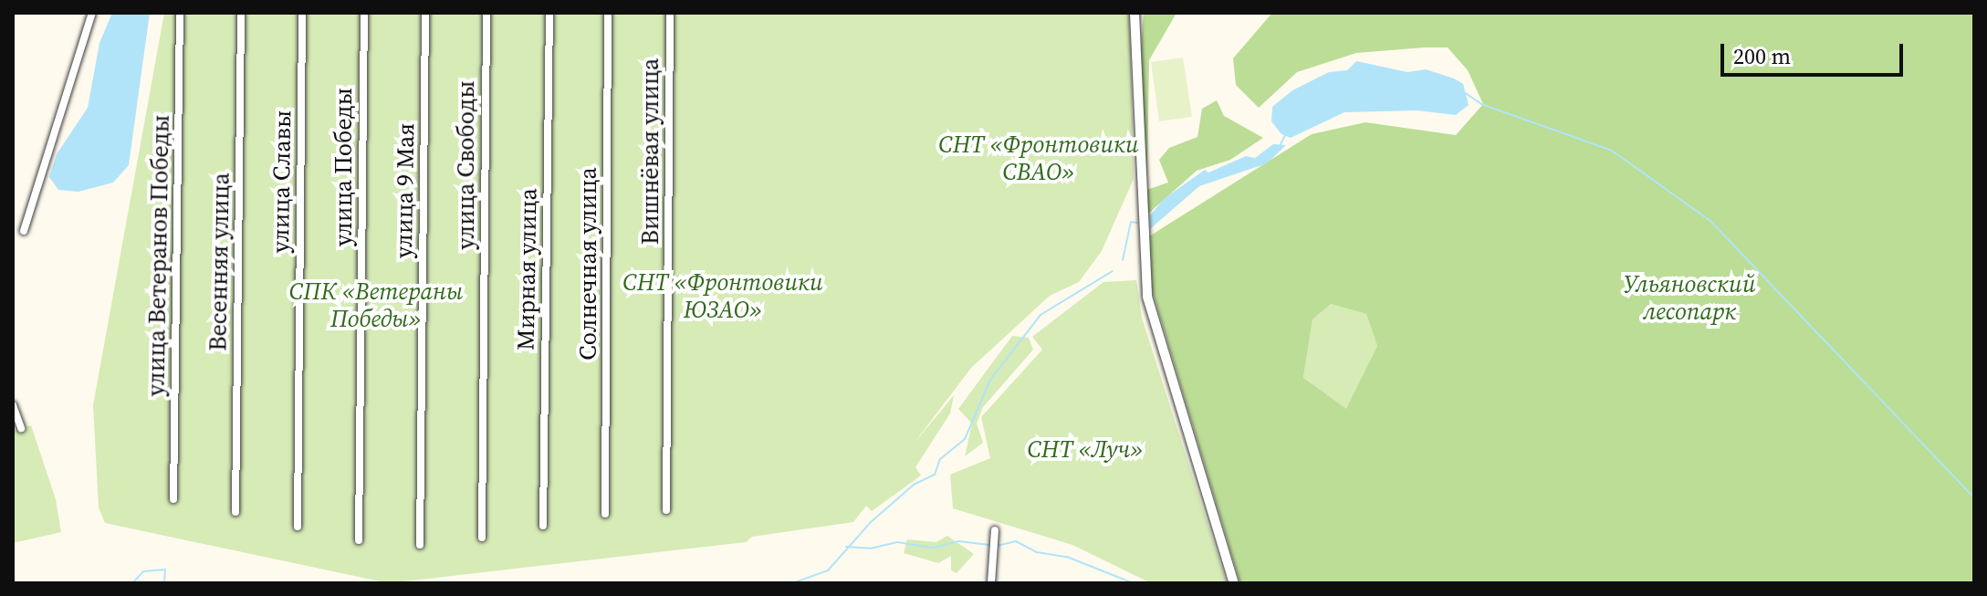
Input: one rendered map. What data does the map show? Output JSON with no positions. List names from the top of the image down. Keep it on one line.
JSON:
{"streets":{"street":["Вишнёвая улица","улица Свободы","улица Победы","улица Славы","улица 9 Мая","улица Ветеранов Победы","Весенняя улица","Солнечная улица","Мирная улица"]},"parks":["СНТ «Фронтовики СВАО»","СНТ «Фронтовики ЮЗАО»","Ульяновский лесопарк","СПК «Ветераны Победы»","СНТ «Луч»"],"scale_bar":"200 m"}
